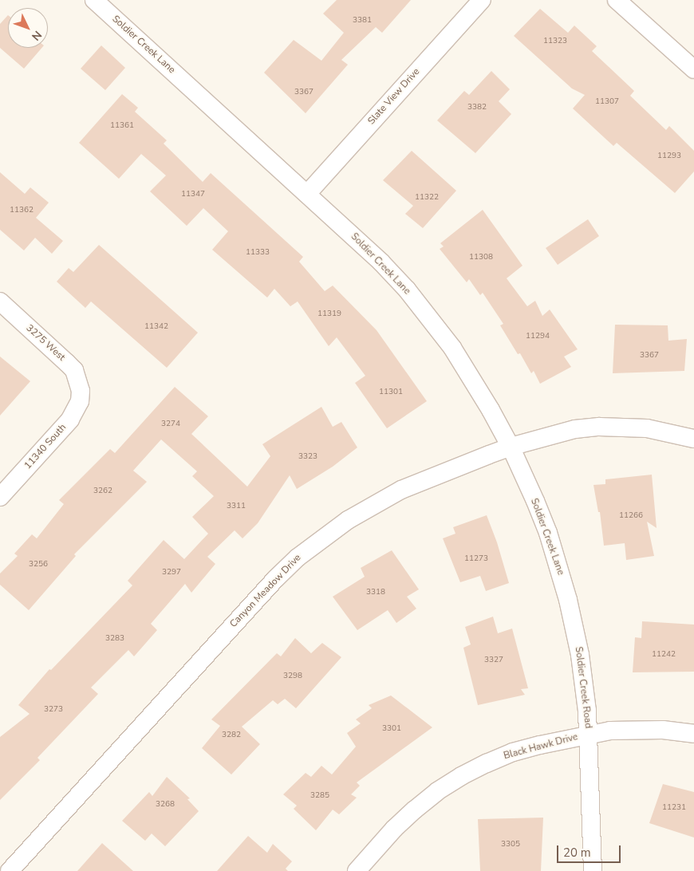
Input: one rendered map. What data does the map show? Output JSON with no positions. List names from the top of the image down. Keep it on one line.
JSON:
{"streets":{"street":["Soldier Creek Lane","Slate View Drive","3275 West","11340 South","Canyon Meadow Drive","Soldier Creek Road","Black Hawk Drive"]},"crossings":[["Soldier Creek Lane","Slate View Drive"],["Soldier Creek Lane","Canyon Meadow Drive"],["Soldier Creek Lane","Soldier Creek Road"],["3275 West","11340 South"],["Soldier Creek Road","Black Hawk Drive"]],"house_numbers":["3381","11323","3367","11307","3382","11361","11293","11347","11322","11362","11333","11308","11319","11342","11294","3367","11301","3274","3323","3262","3311","11266","11273","3256","3297","3318","3283","11242","3327","3298","3273","3301","3282","3285","3268","11231","3305"],"scale_bar":"20 m","north":"bottom right"}
